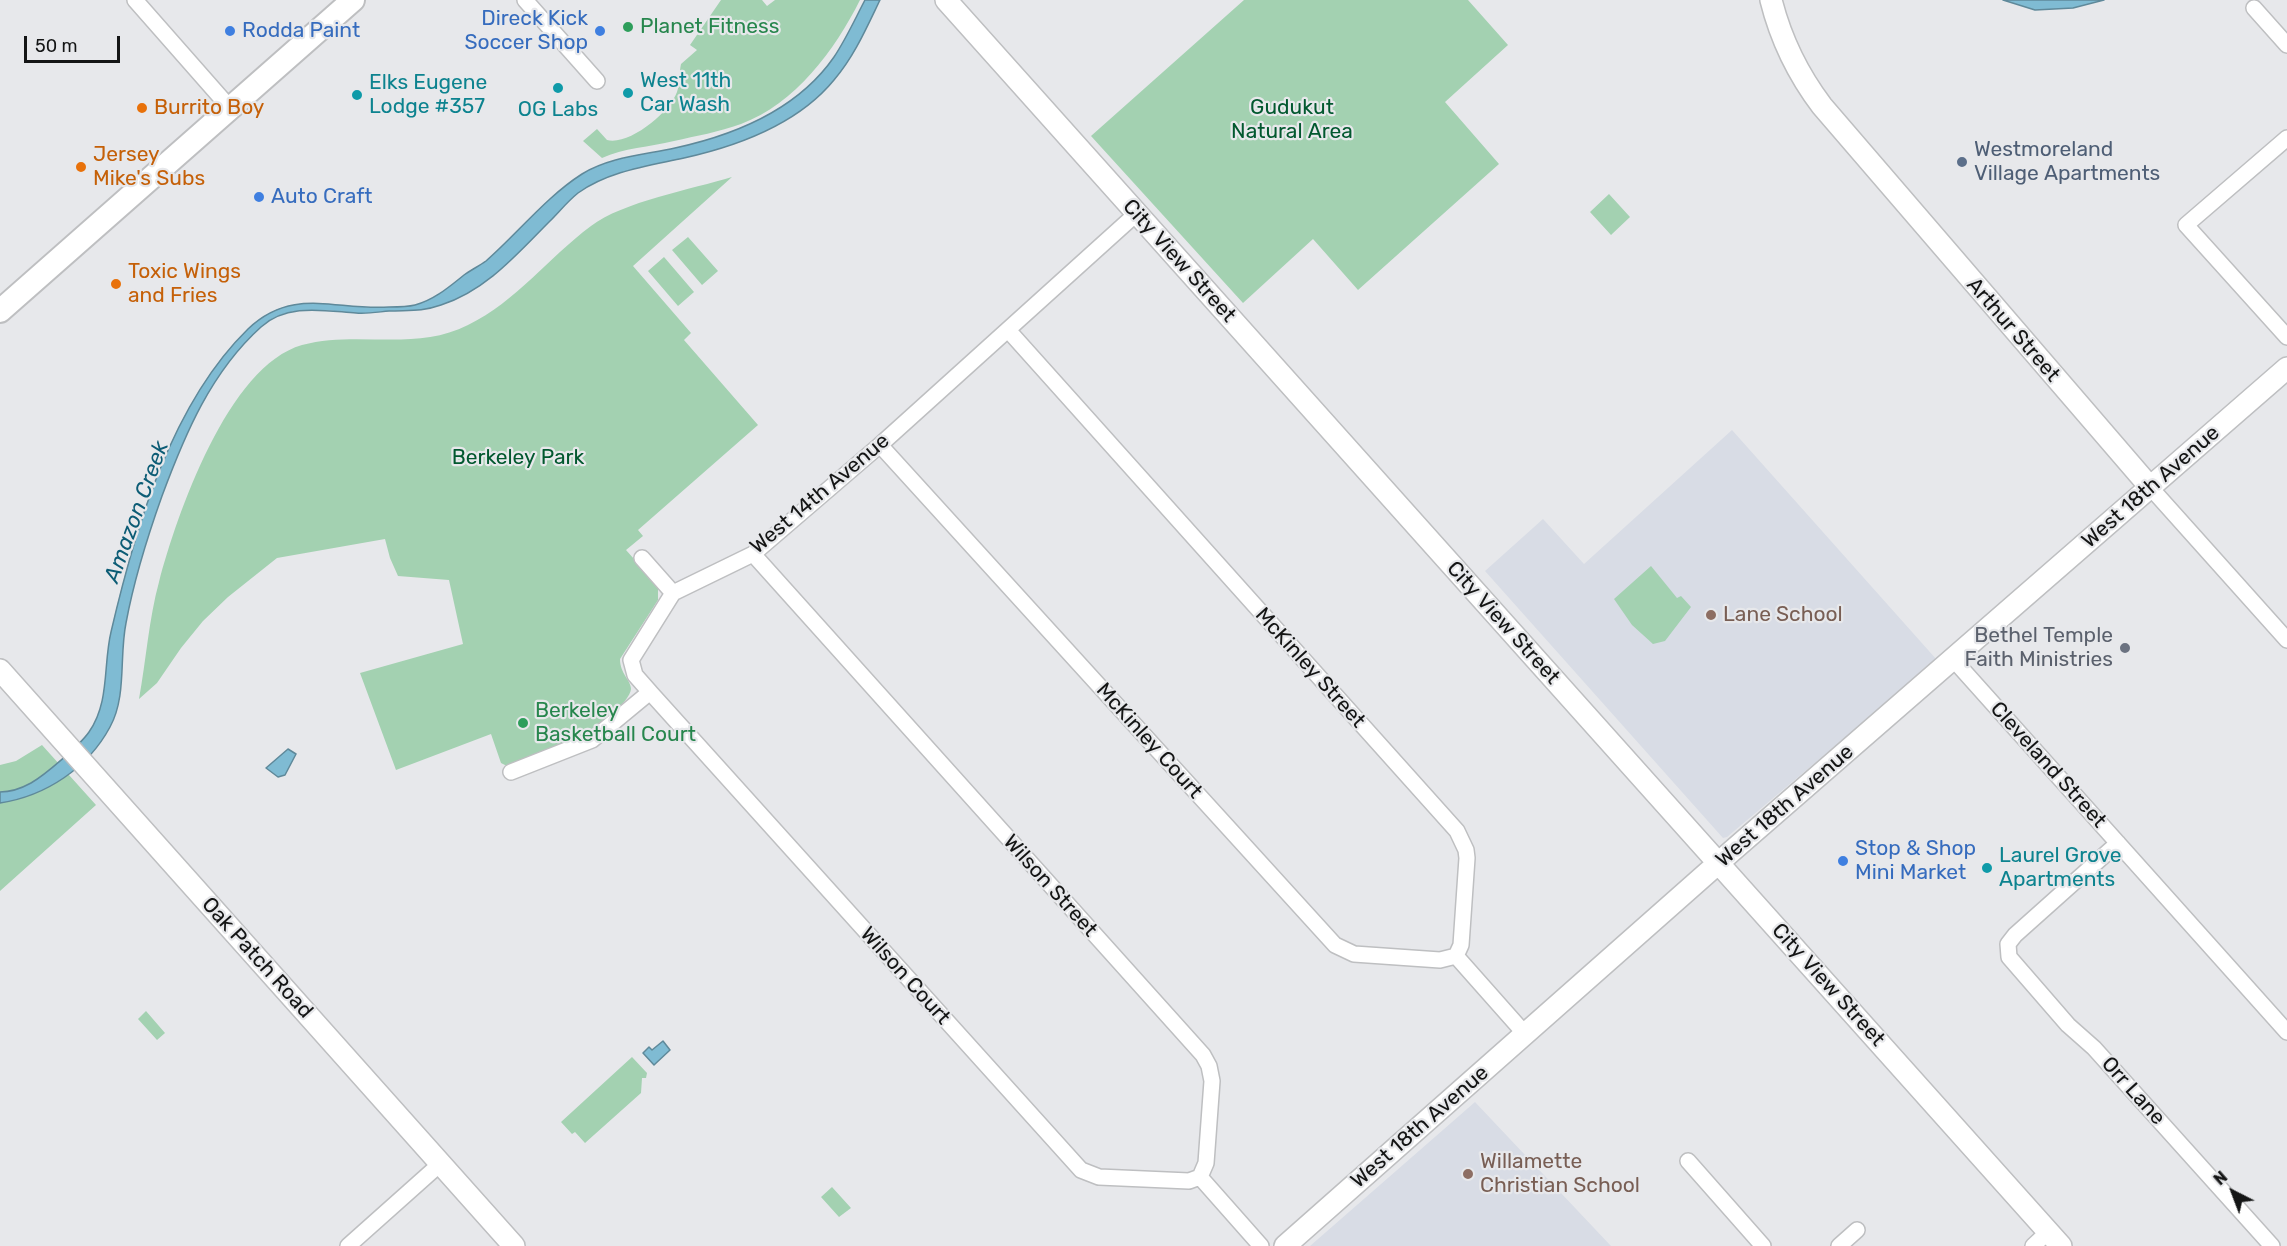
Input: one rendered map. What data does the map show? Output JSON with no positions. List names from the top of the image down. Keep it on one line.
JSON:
{"streets":{"street":["City View Street","Arthur Street","West 18th Avenue","West 14th Avenue","McKinley Street","McKinley Court","Cleveland Street","Wilson Street","Oak Patch Road","Wilson Court","Orr Lane"]},"crossings":[["City View Street","West 18th Avenue"],["City View Street","West 14th Avenue"],["Arthur Street","West 18th Avenue"],["West 18th Avenue","Cleveland Street"],["West 14th Avenue","McKinley Street"],["West 14th Avenue","McKinley Court"],["West 14th Avenue","Wilson Street"],["McKinley Street","McKinley Court"],["Cleveland Street","Orr Lane"],["Wilson Street","Wilson Court"]],"water":["Amazon Creek"],"parks":["Gudukut Natural Area","Berkeley Park"],"places":["Planet Fitness","Rodda Paint","Direck Kick Soccer Shop","OG Labs","West 11th Car Wash","Elks Eugene Lodge #357","Burrito Boy","Westmoreland Village Apartments","Jersey Mike's Subs","Auto Craft","Toxic Wings and Fries","Lane School","Bethel Temple Faith Ministries","Berkeley Basketball Court","Stop & Shop Mini Market","Laurel Grove Apartments","Willamette Christian School"],"scale_bar":"50 m","north":"top left"}
